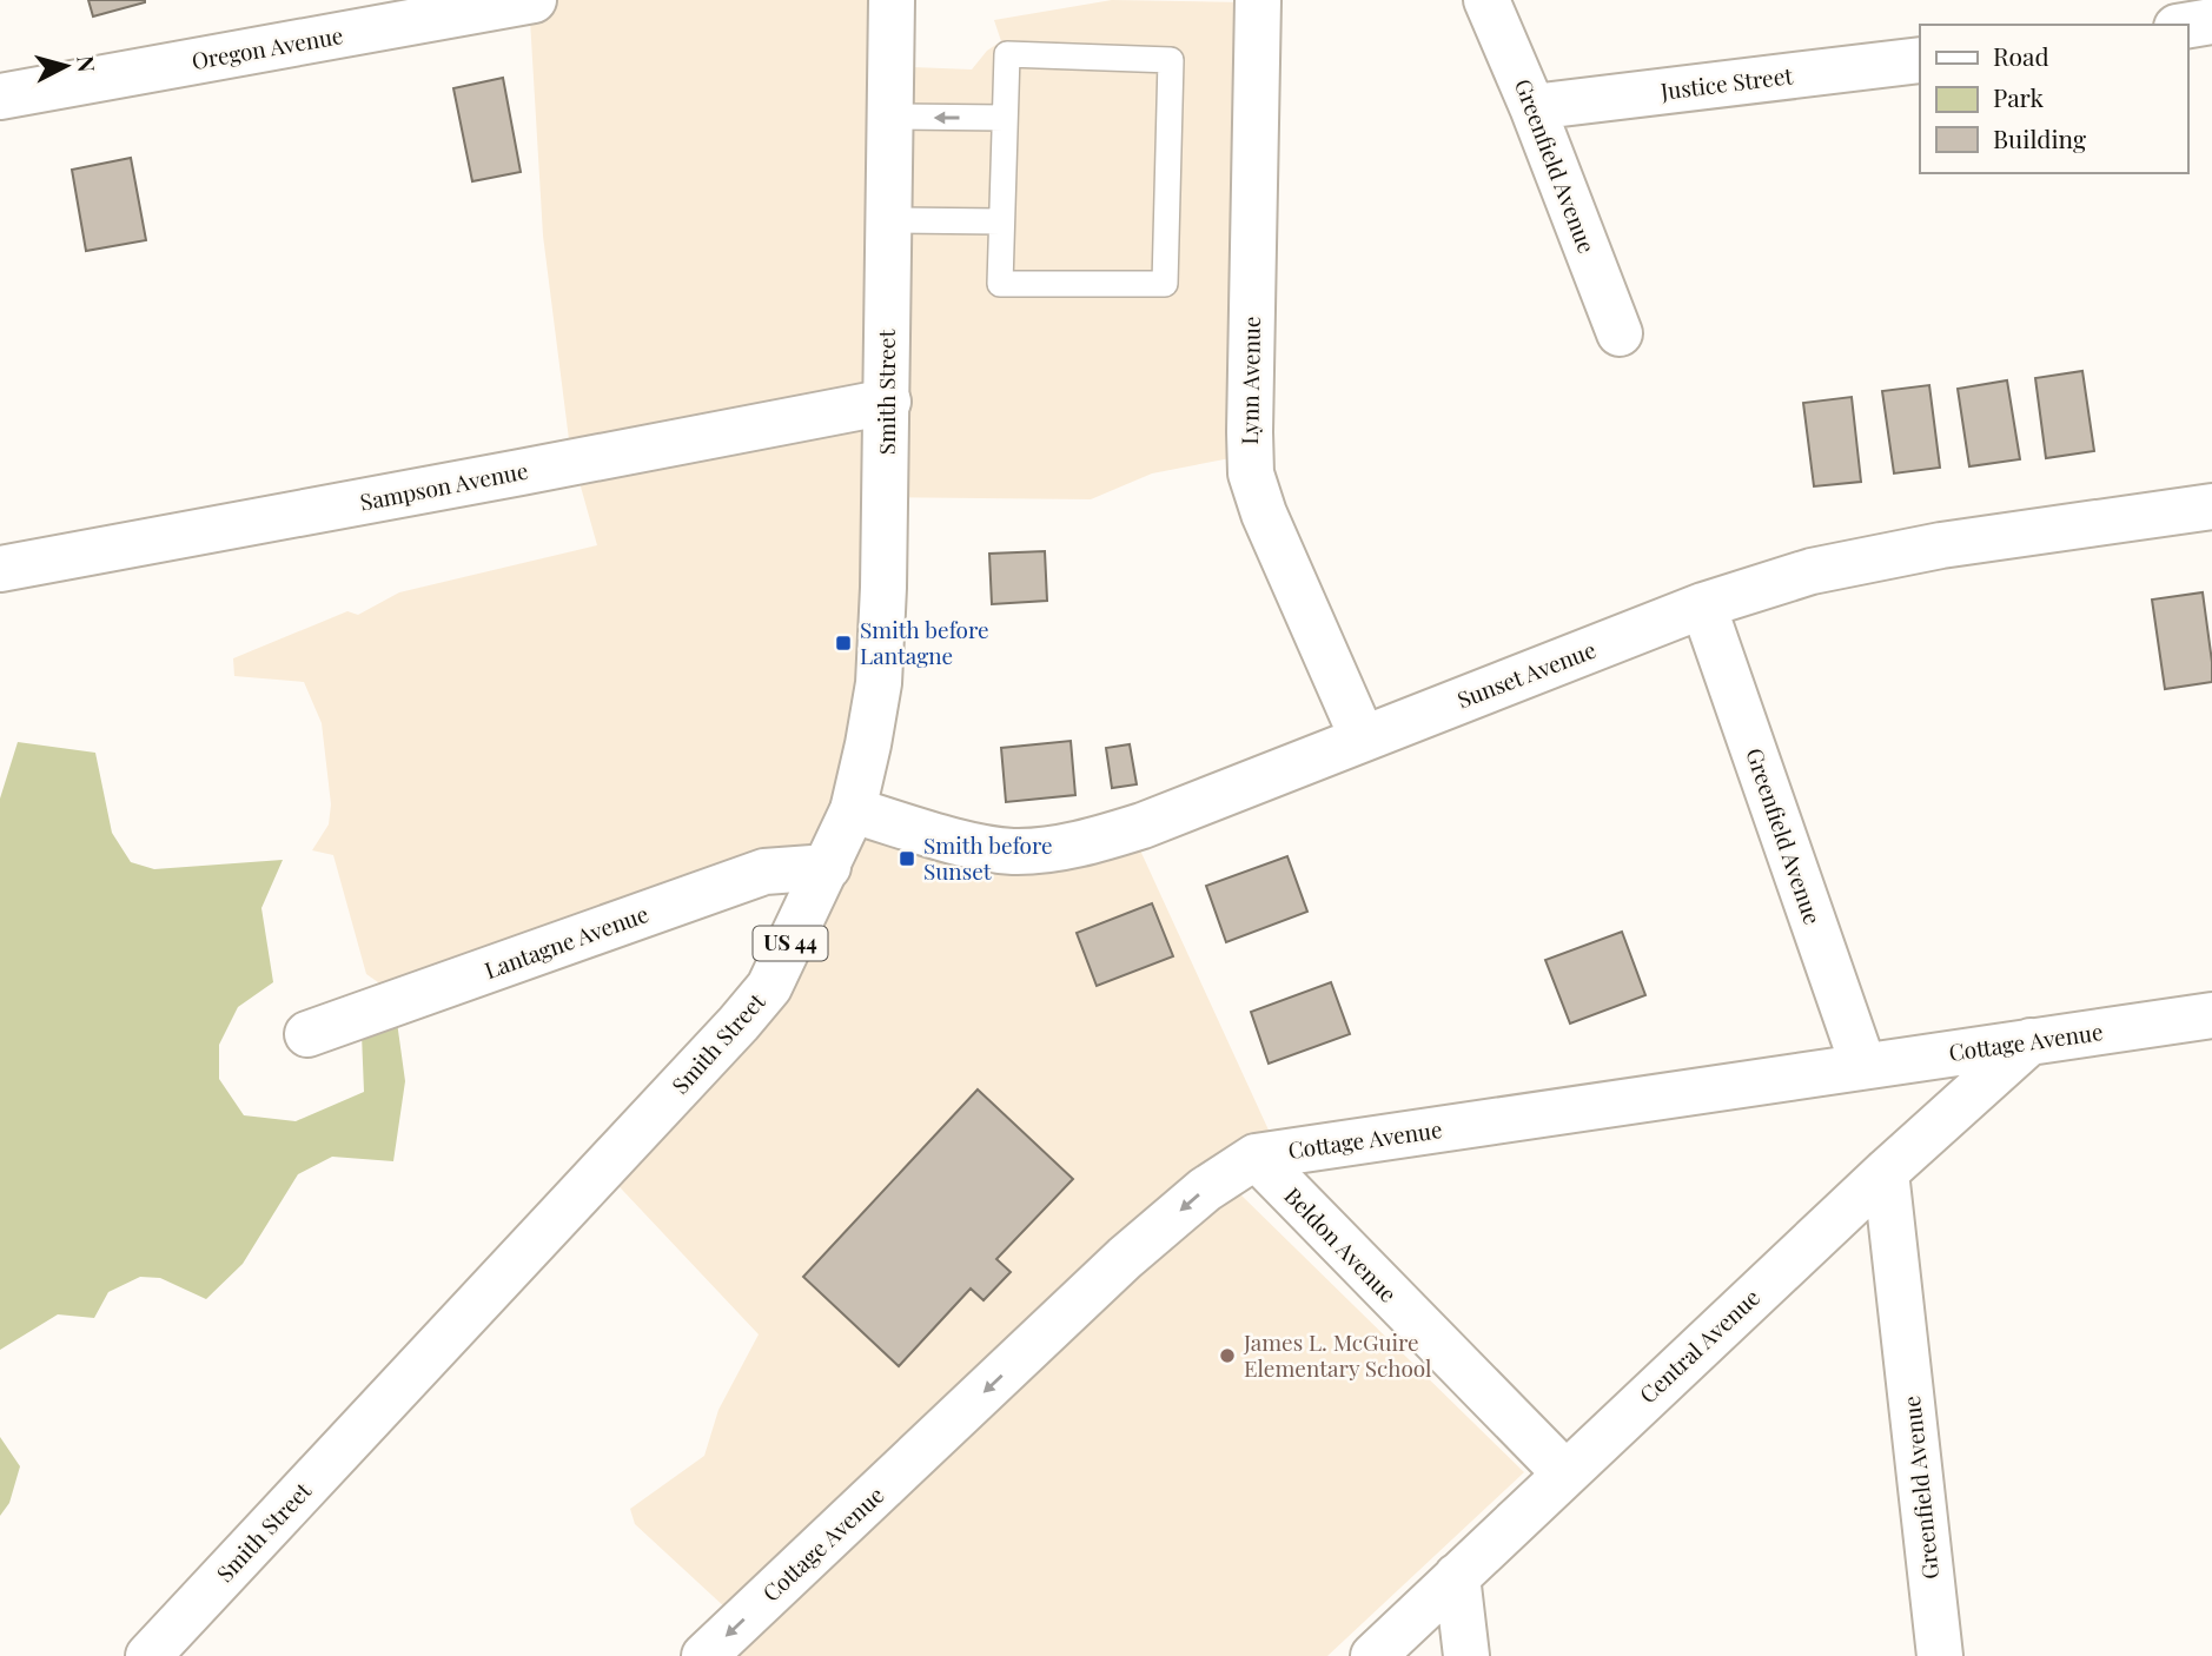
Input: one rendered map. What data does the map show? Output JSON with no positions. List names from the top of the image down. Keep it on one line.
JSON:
{"streets":{"street":["Oregon Avenue","Justice Street","Greenfield Avenue","Lynn Avenue","Smith Street","Sampson Avenue","Sunset Avenue","Lantagne Avenue","US 44","Cottage Avenue","Beldon Avenue","Central Avenue"]},"crossings":[["Justice Street","Greenfield Avenue"],["Greenfield Avenue","Sunset Avenue"],["Greenfield Avenue","Cottage Avenue"],["Greenfield Avenue","Central Avenue"],["Lynn Avenue","Sunset Avenue"],["Smith Street","Sampson Avenue"],["Smith Street","Sunset Avenue"],["Smith Street","Lantagne Avenue"],["Cottage Avenue","Beldon Avenue"],["Cottage Avenue","Central Avenue"],["Beldon Avenue","Central Avenue"]],"one_way":["Cottage Avenue"],"places":{"transit":["Smith before Lantagne","Smith before Sunset"],"other":["James L. McGuire Elementary School"]},"legend":["Road","Park","Building"],"north":"right"}
